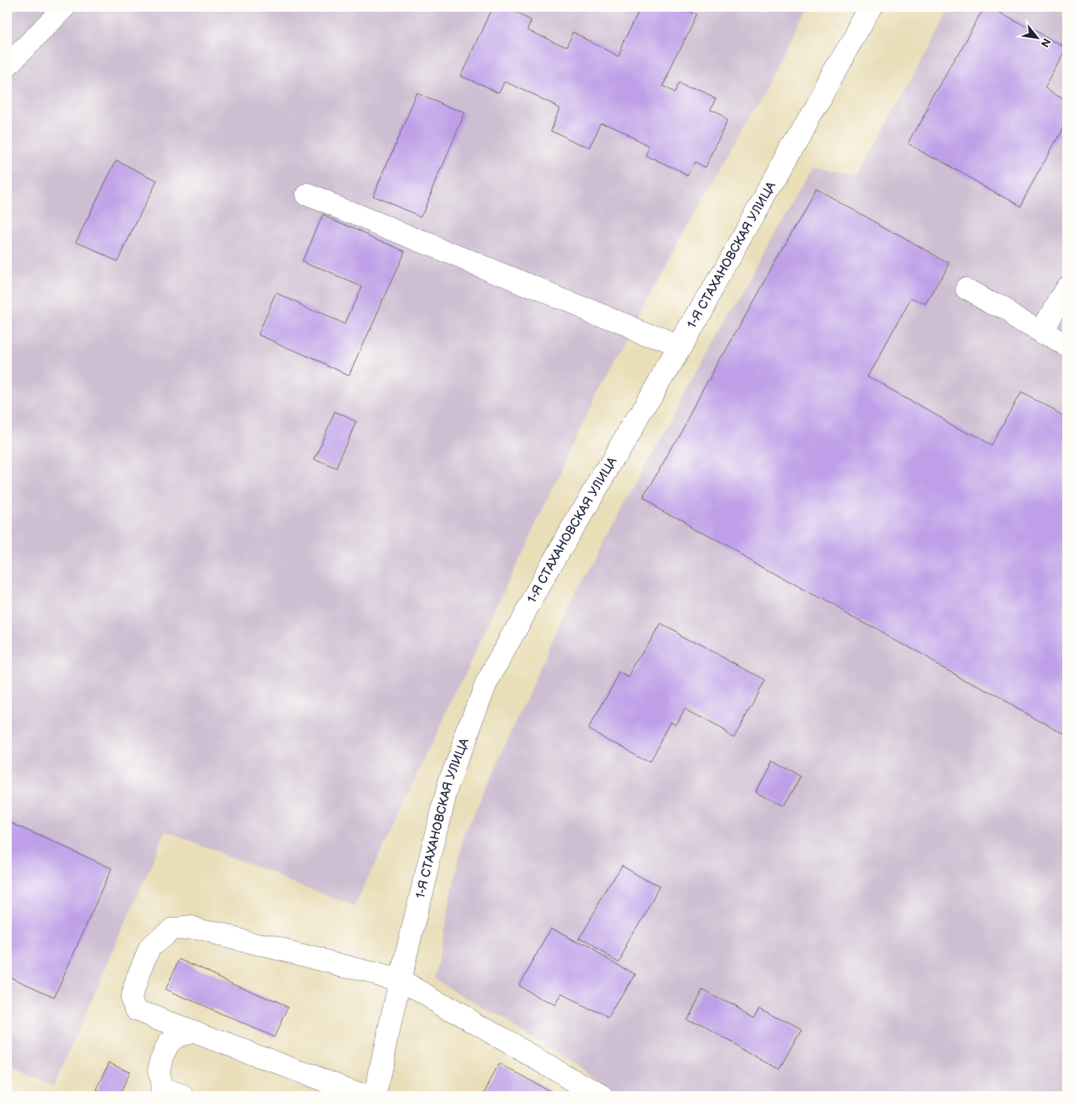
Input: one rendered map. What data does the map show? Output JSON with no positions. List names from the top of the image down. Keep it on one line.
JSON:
{"streets":{"main road":["1-Я СТАХАНОВСКАЯ УЛИЦА"]},"north":"bottom right"}
